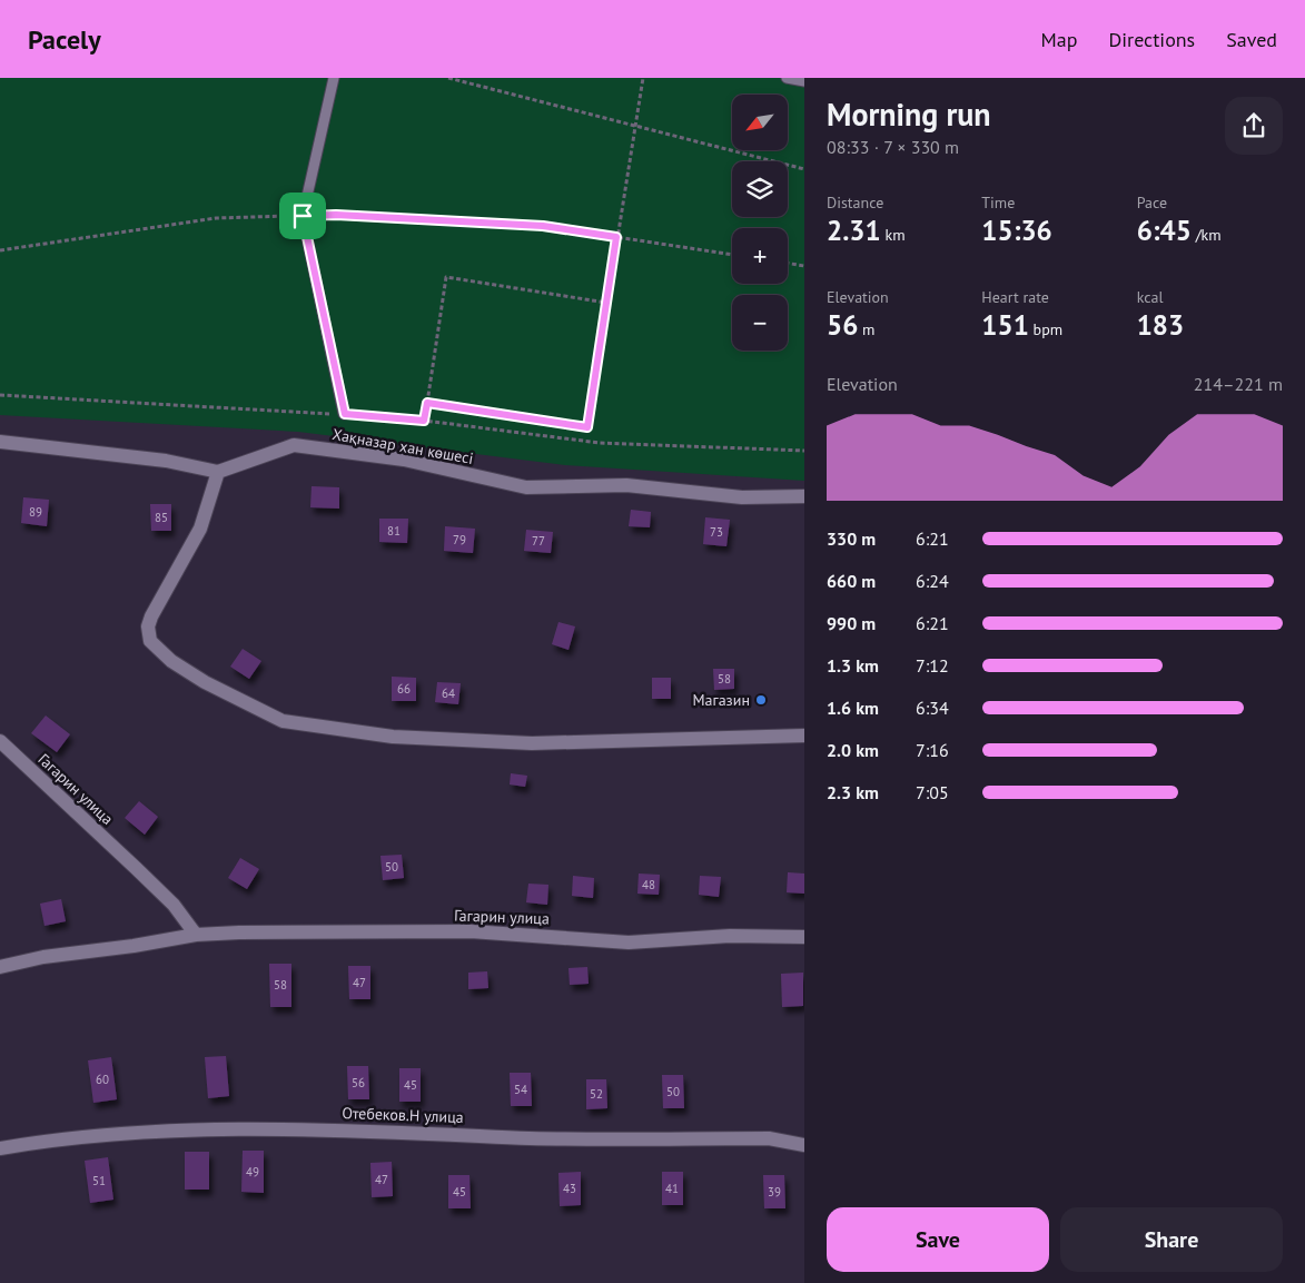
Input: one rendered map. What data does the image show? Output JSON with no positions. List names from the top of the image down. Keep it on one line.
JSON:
{"streets":{"street":["Хақназар хан көшесі","Гагарин улица","Отебеков.Н улица"]},"places":["Магазин"],"house_numbers":["89","85","81","73","79","77","58","66","64","50","48","47","58","60","56","45","54","50","52","49","47","51","43","41","45","39"],"north":"bottom left","page":{"header":"Pacely","nav":["Map","Directions","Saved"],"heading":["Morning run","08:33 · 7 × 330 m"],"map_buttons":["+","−"],"stats":[["Distance","2.31 km"],["Time","15:36"],["Pace","6:45 /km"],["Elevation","56 m"],["Heart rate","151 bpm"],["kcal","183"]],"chart":["Elevation","214–221 m"],"list":[{"name":"330 m","note":"6:21"},{"name":"660 m","note":"6:24"},{"name":"990 m","note":"6:21"},{"name":"1.3 km","note":"7:12"},{"name":"1.6 km","note":"6:34"},{"name":"2.0 km","note":"7:16"},{"name":"2.3 km","note":"7:05"}],"buttons":["Save","Share"]}}
